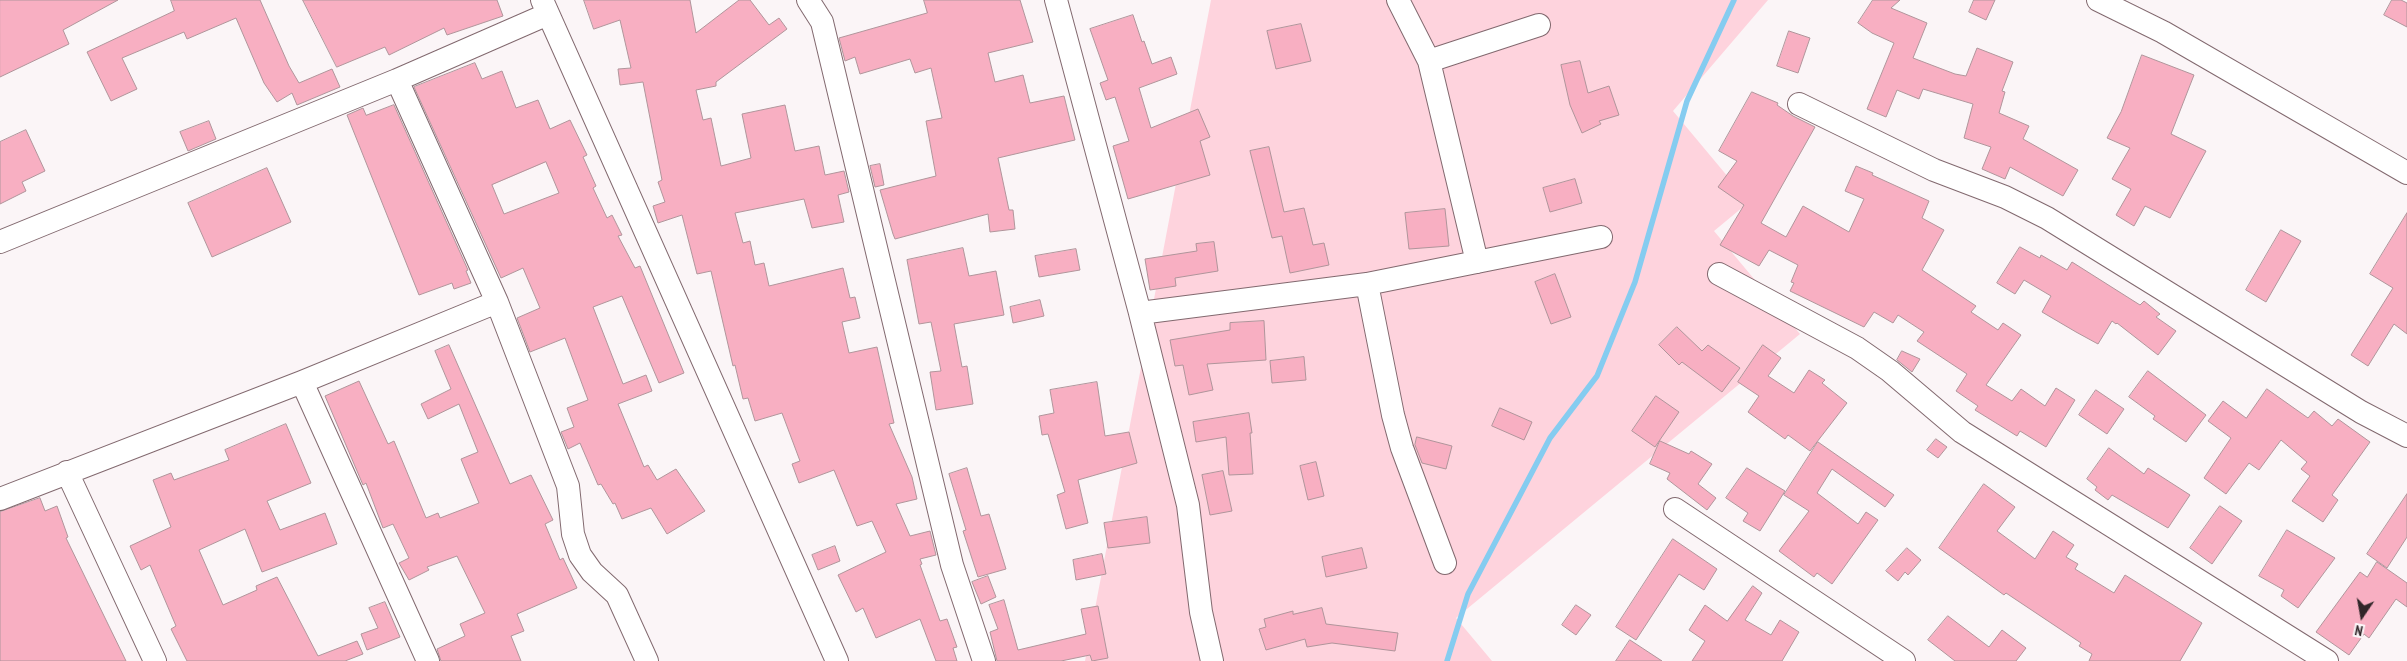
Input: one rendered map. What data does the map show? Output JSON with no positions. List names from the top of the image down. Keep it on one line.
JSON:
{"north":"bottom"}
